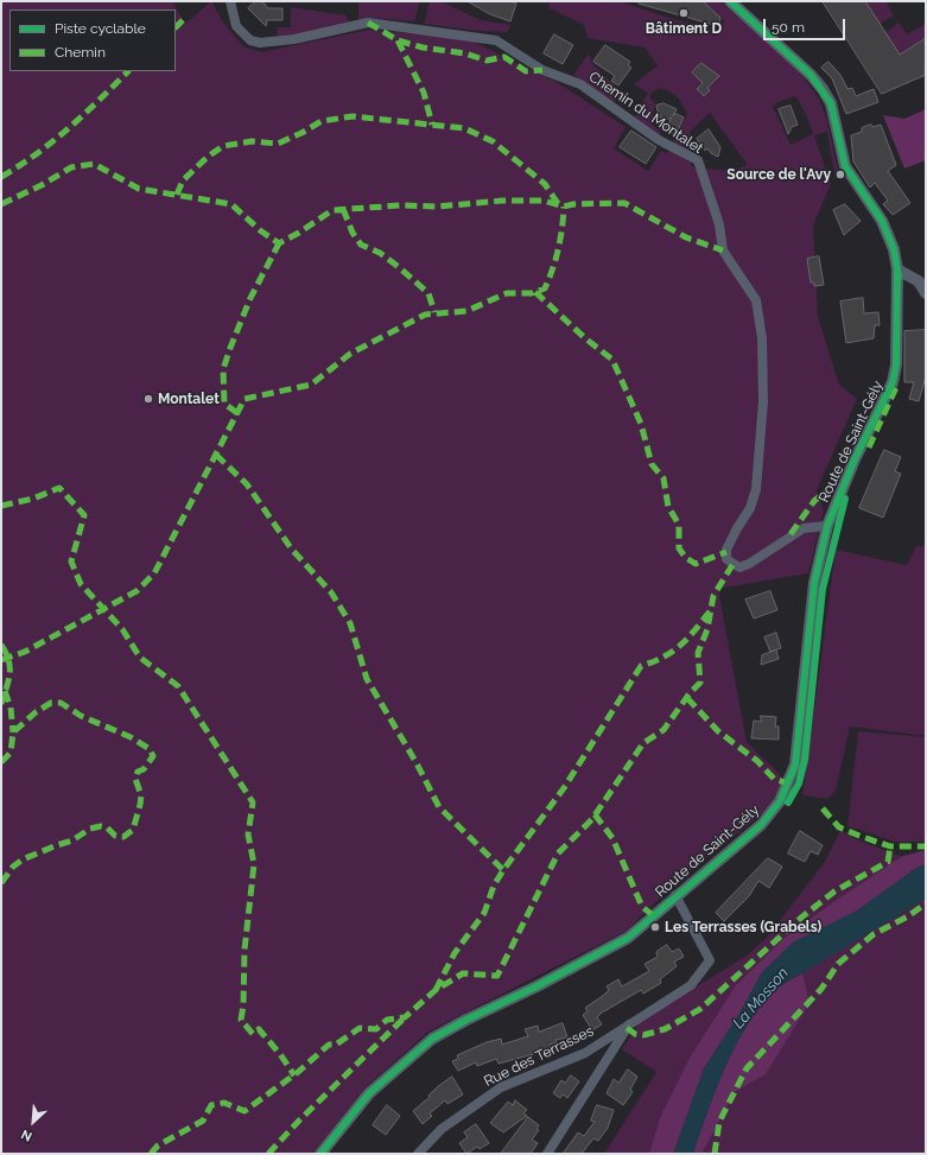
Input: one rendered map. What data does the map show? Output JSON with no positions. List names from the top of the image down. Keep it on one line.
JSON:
{"streets":{"street":["Chemin du Montalet","Route de Saint-Gély","Rue des Terrasses"]},"crossings":[["Chemin du Montalet","Route de Saint-Gély"],["Route de Saint-Gély","Rue des Terrasses"]],"water":["La Mosson"],"places":["Bâtiment D","Source de l'Avy","Montalet","Les Terrasses (Grabels)"],"legend":["Piste cyclable","Chemin"],"scale_bar":"50 m","north":"bottom left"}
